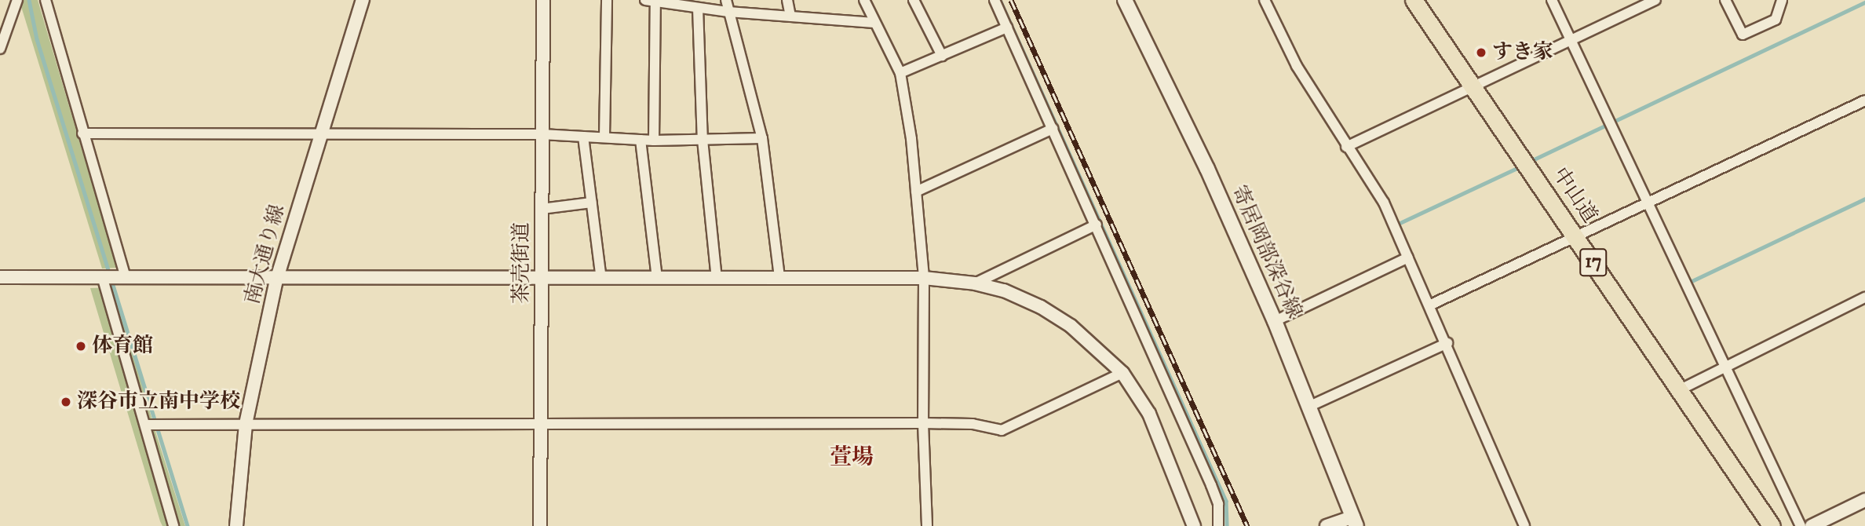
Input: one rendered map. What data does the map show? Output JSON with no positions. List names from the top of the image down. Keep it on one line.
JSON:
{"streets":{"highway":["中山道","17"],"main road":["寄居岡部深谷線"],"street":["南大通り線","茶売街道"]},"districts":["萱場"],"places":["すき家","体育館","深谷市立南中学校"]}
